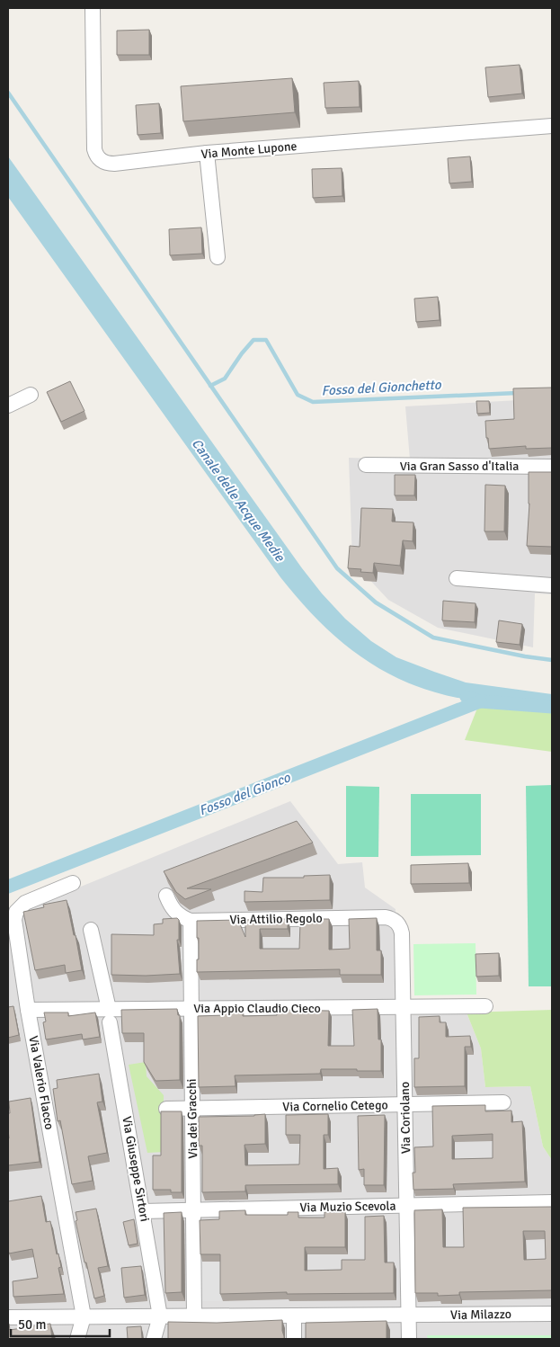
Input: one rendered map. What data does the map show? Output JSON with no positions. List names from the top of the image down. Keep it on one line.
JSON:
{"streets":{"street":["Via Monte Lupone","Via Gran Sasso d'Italia","Via Attilio Regolo","Via Appio Claudio Cieco","Via Valerio Flacco","Via Cornelio Cetego","Via Coriolano","Via dei Gracchi","Via Giuseppe Sirtori","Via Muzio Scevola","Via Milazzo"]},"crossings":[["Via Attilio Regolo","Via Coriolano"],["Via Attilio Regolo","Via dei Gracchi"],["Via Appio Claudio Cieco","Via Valerio Flacco"],["Via Appio Claudio Cieco","Via Coriolano"],["Via Appio Claudio Cieco","Via dei Gracchi"],["Via Appio Claudio Cieco","Via Giuseppe Sirtori"],["Via Cornelio Cetego","Via Coriolano"],["Via Cornelio Cetego","Via dei Gracchi"],["Via Coriolano","Via Muzio Scevola"],["Via Coriolano","Via Milazzo"],["Via dei Gracchi","Via Muzio Scevola"],["Via Giuseppe Sirtori","Via Muzio Scevola"]],"water":["Fosso del Gionchetto","Canale delle Acque Medie","Fosso del Gionco"],"scale_bar":"50 m"}
